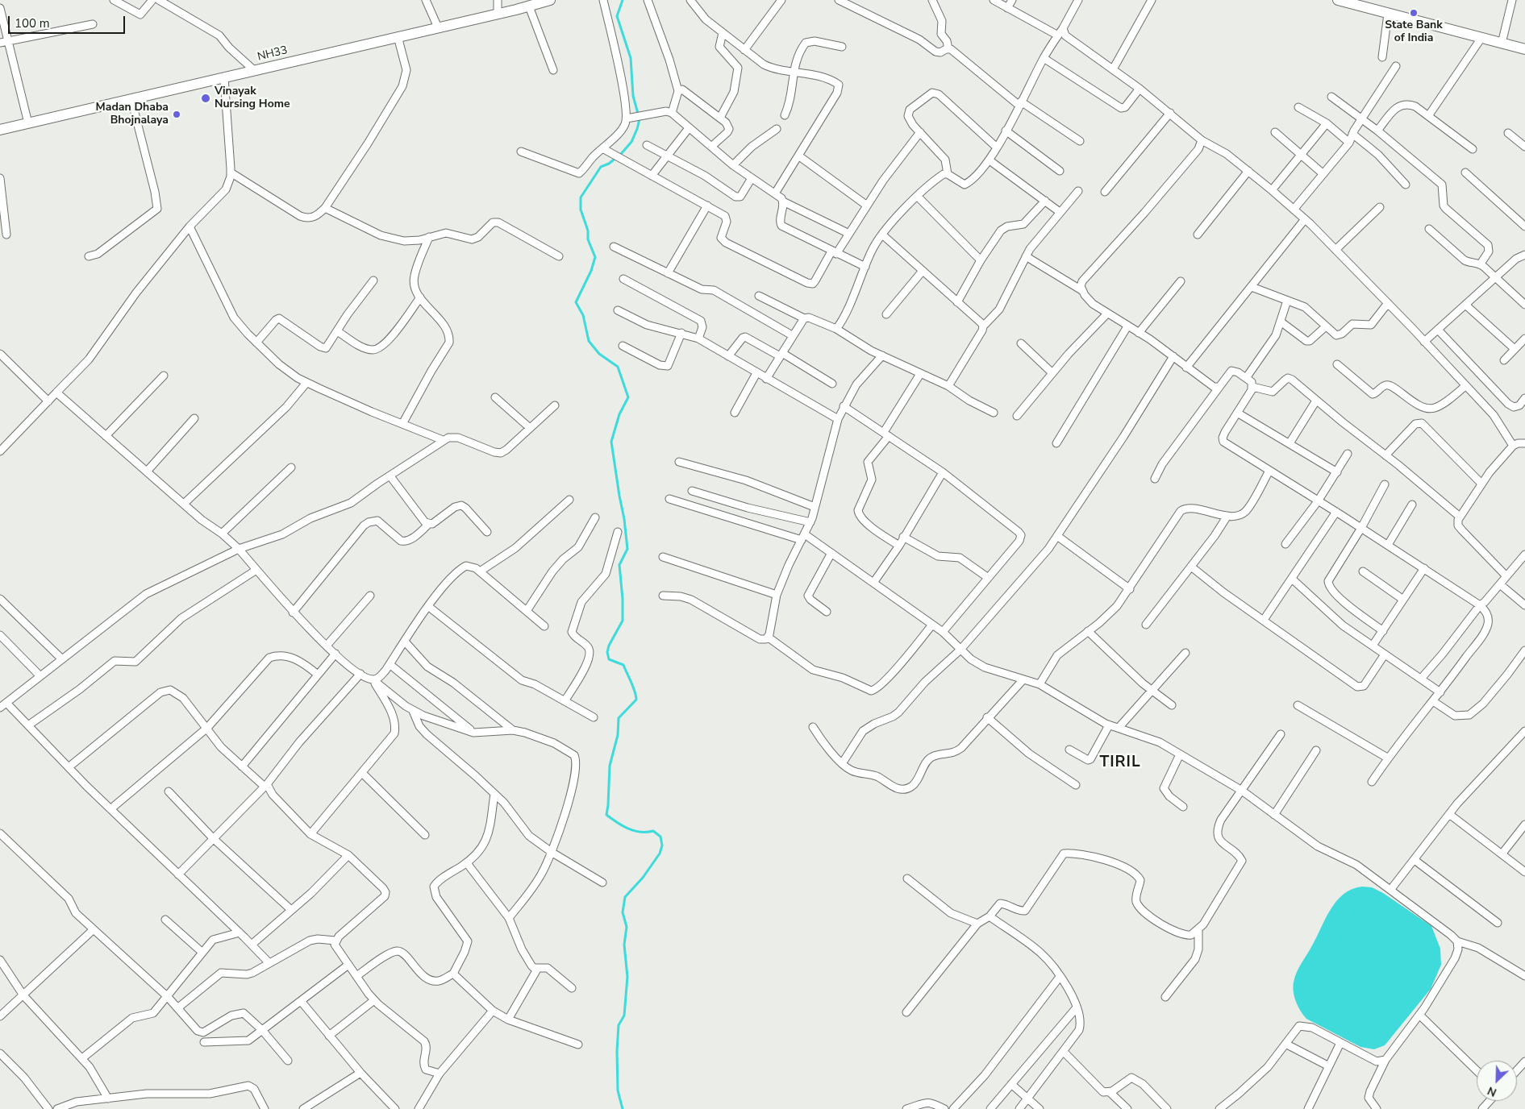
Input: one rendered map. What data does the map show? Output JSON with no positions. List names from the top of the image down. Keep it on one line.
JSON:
{"streets":{"main road":["NH33"]},"districts":["TIRIL"],"places":["State Bank of India","Vinayak Nursing Home","Madan Dhaba Bhojnalaya"],"scale_bar":"100 m","north":"bottom left"}
